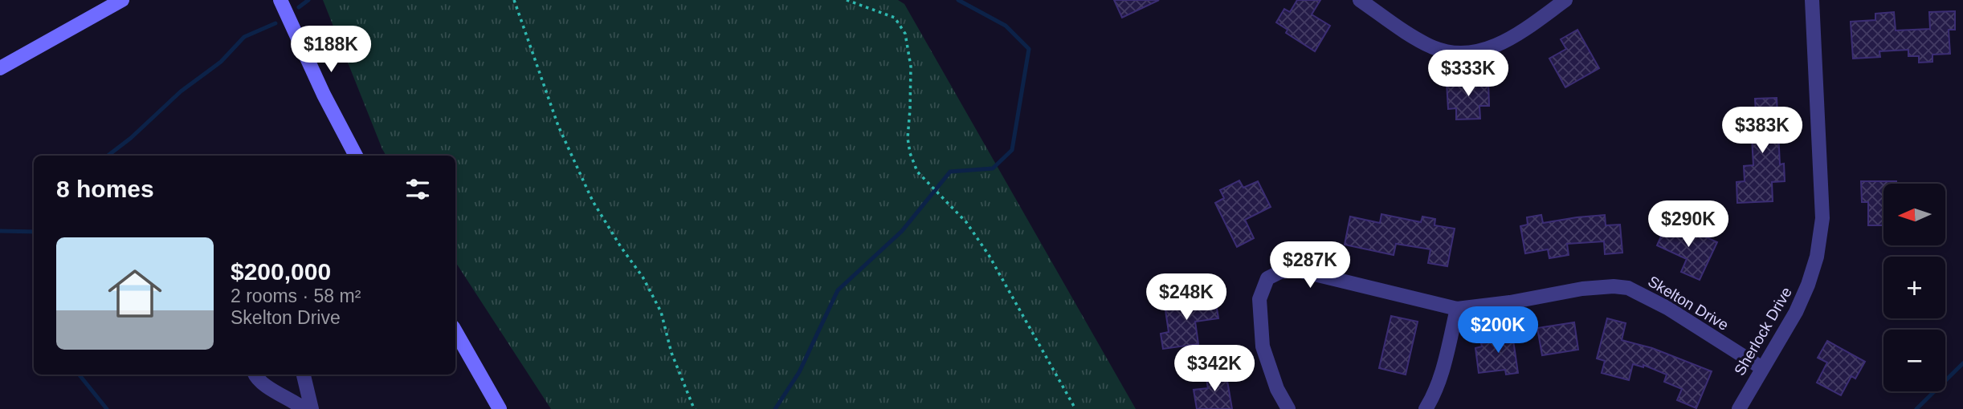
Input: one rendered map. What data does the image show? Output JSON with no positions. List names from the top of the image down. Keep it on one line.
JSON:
{"streets":{"street":["Skelton Drive","Sherlock Drive"]},"crossings":[["Skelton Drive","Sherlock Drive"]],"north":"left","page":{"price":["$188K","$333K","$383K","$290K","$287K","$248K","$200K","$342K"],"heading":"8 homes","map_buttons":["+","−"],"list":[{"name":"$200,000","note":"2 rooms · 58 m² · Skelton Drive"}]}}
